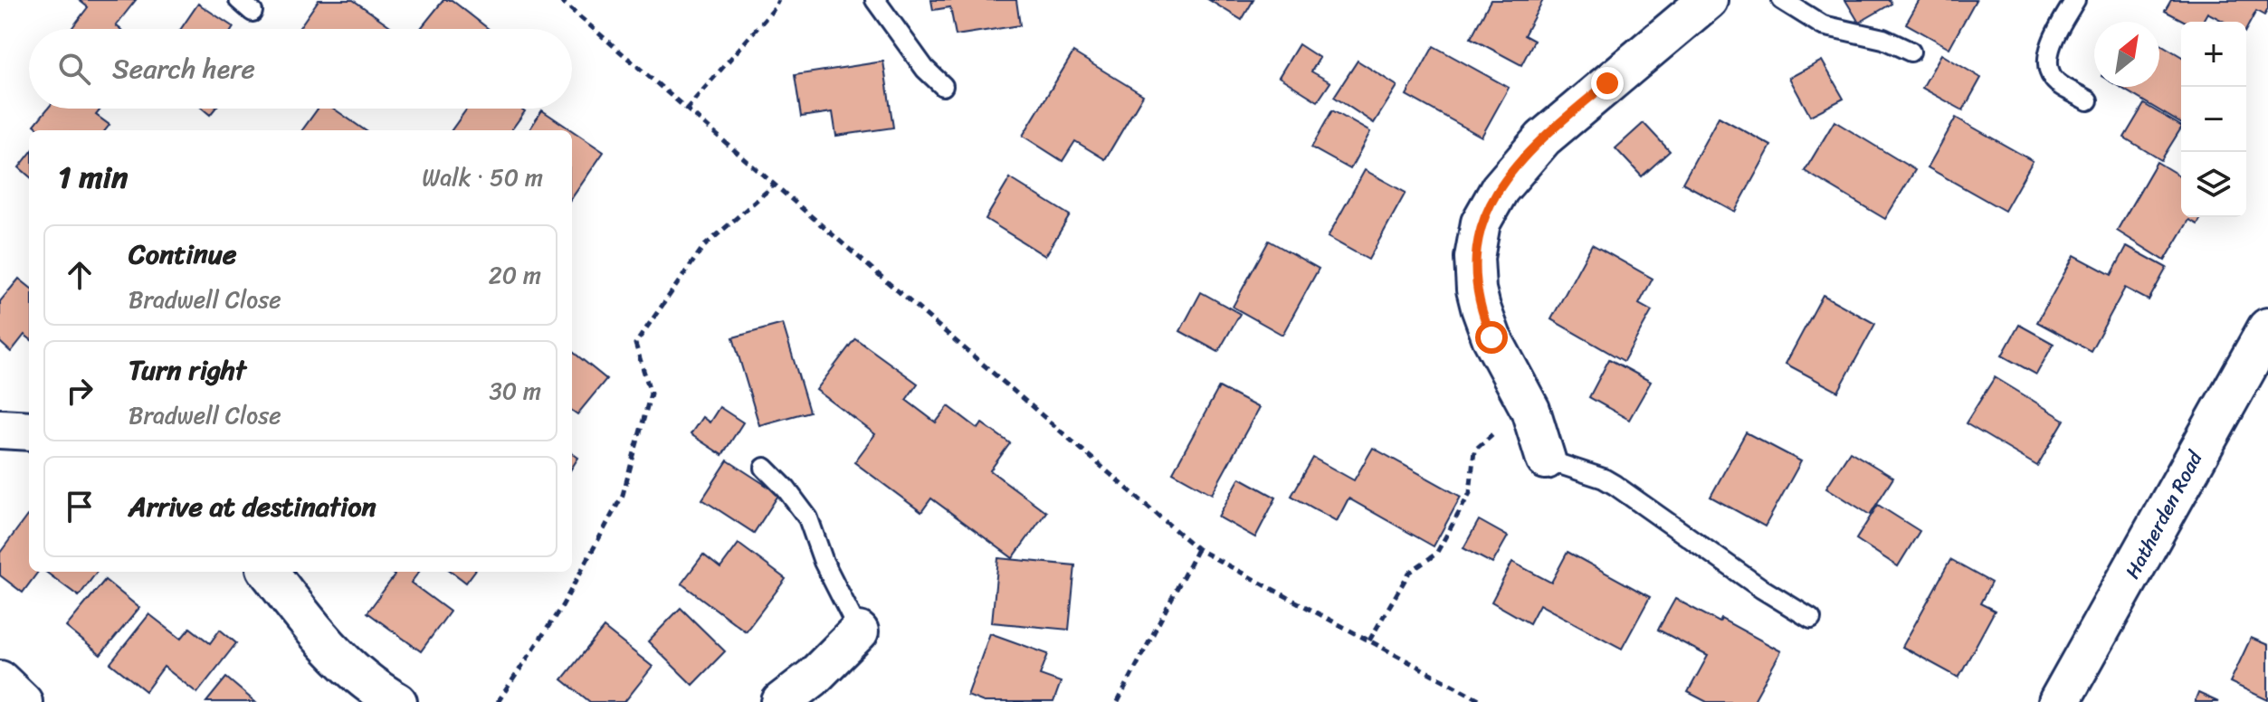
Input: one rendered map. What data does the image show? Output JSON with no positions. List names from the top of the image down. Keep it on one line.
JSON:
{"streets":{"street":["Hatherden Road"]},"north":"top right","page":{"map_buttons":["+","−"],"search":"Search here","heading":["1 min","Walk · 50 m"],"list":[["Continue","Bradwell Close","20 m"],["Turn right","Bradwell Close","30 m"],"Arrive at destination"]}}
